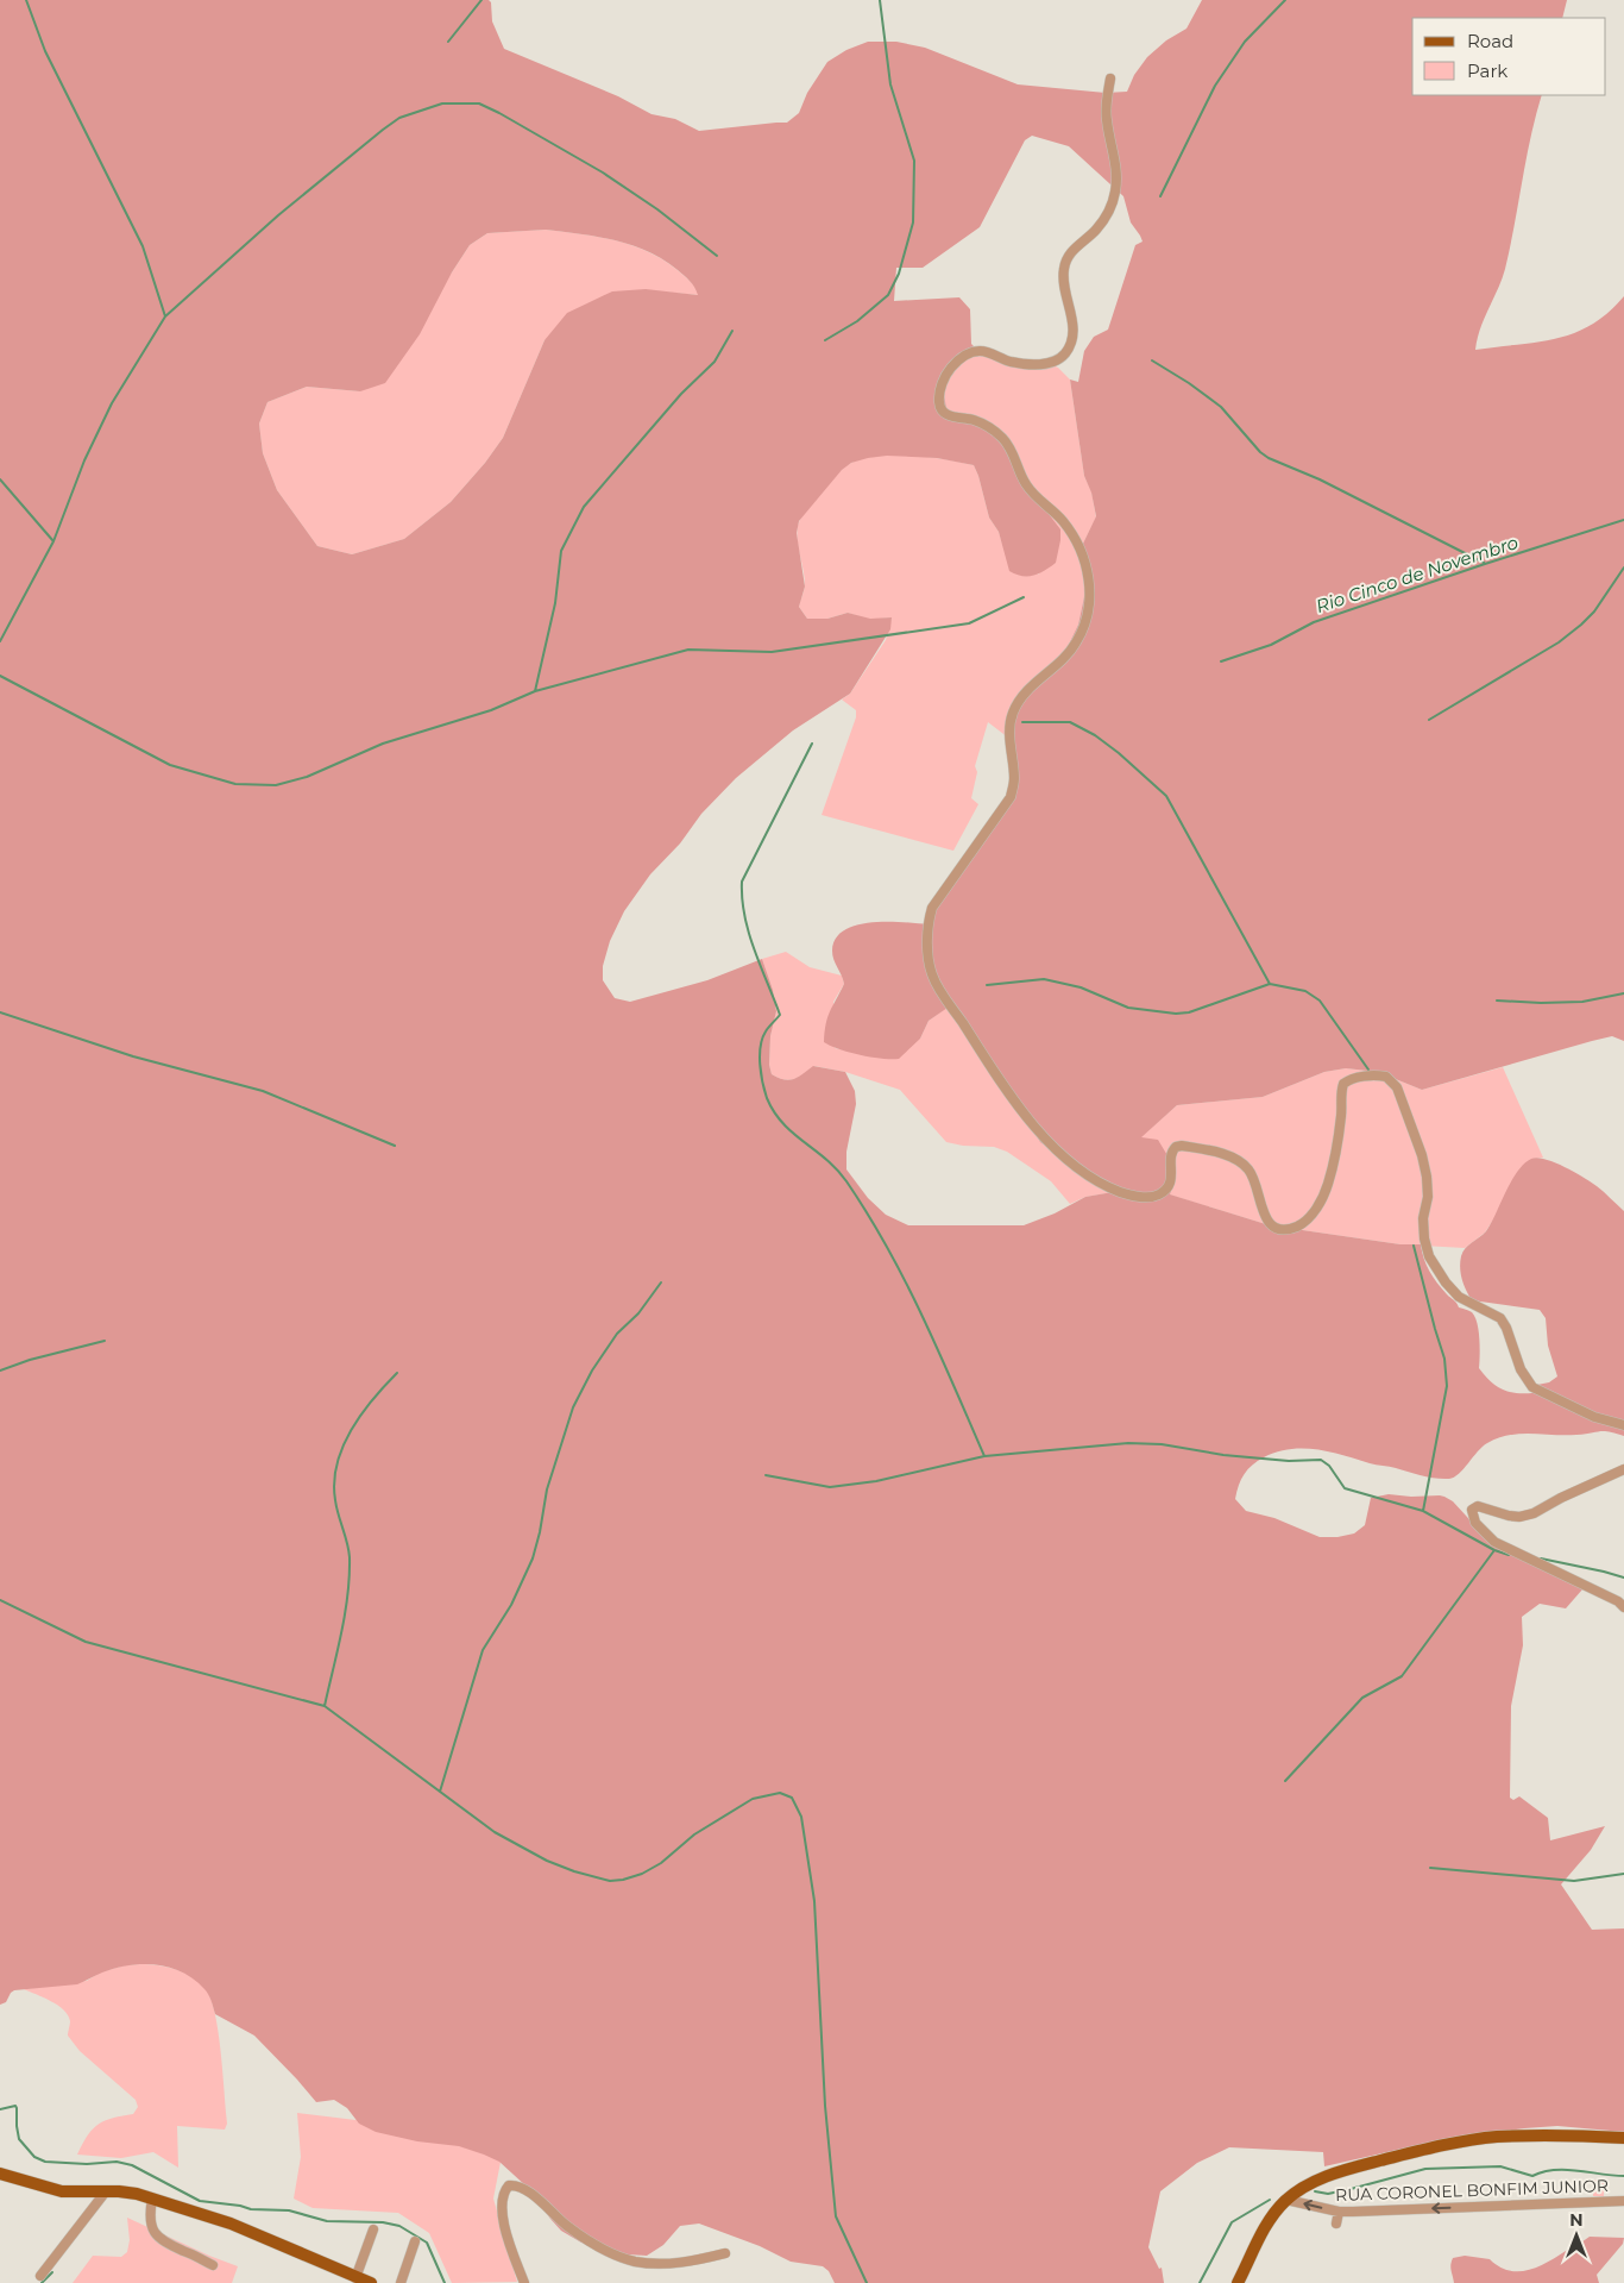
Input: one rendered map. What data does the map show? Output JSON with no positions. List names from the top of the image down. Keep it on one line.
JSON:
{"streets":{"street":["RUA CORONEL BONFIM JUNIOR"]},"one_way":["RUA CORONEL BONFIM JUNIOR"],"water":["Rio Cinco de Novembro"],"legend":["Road","Park"],"north":"top"}
